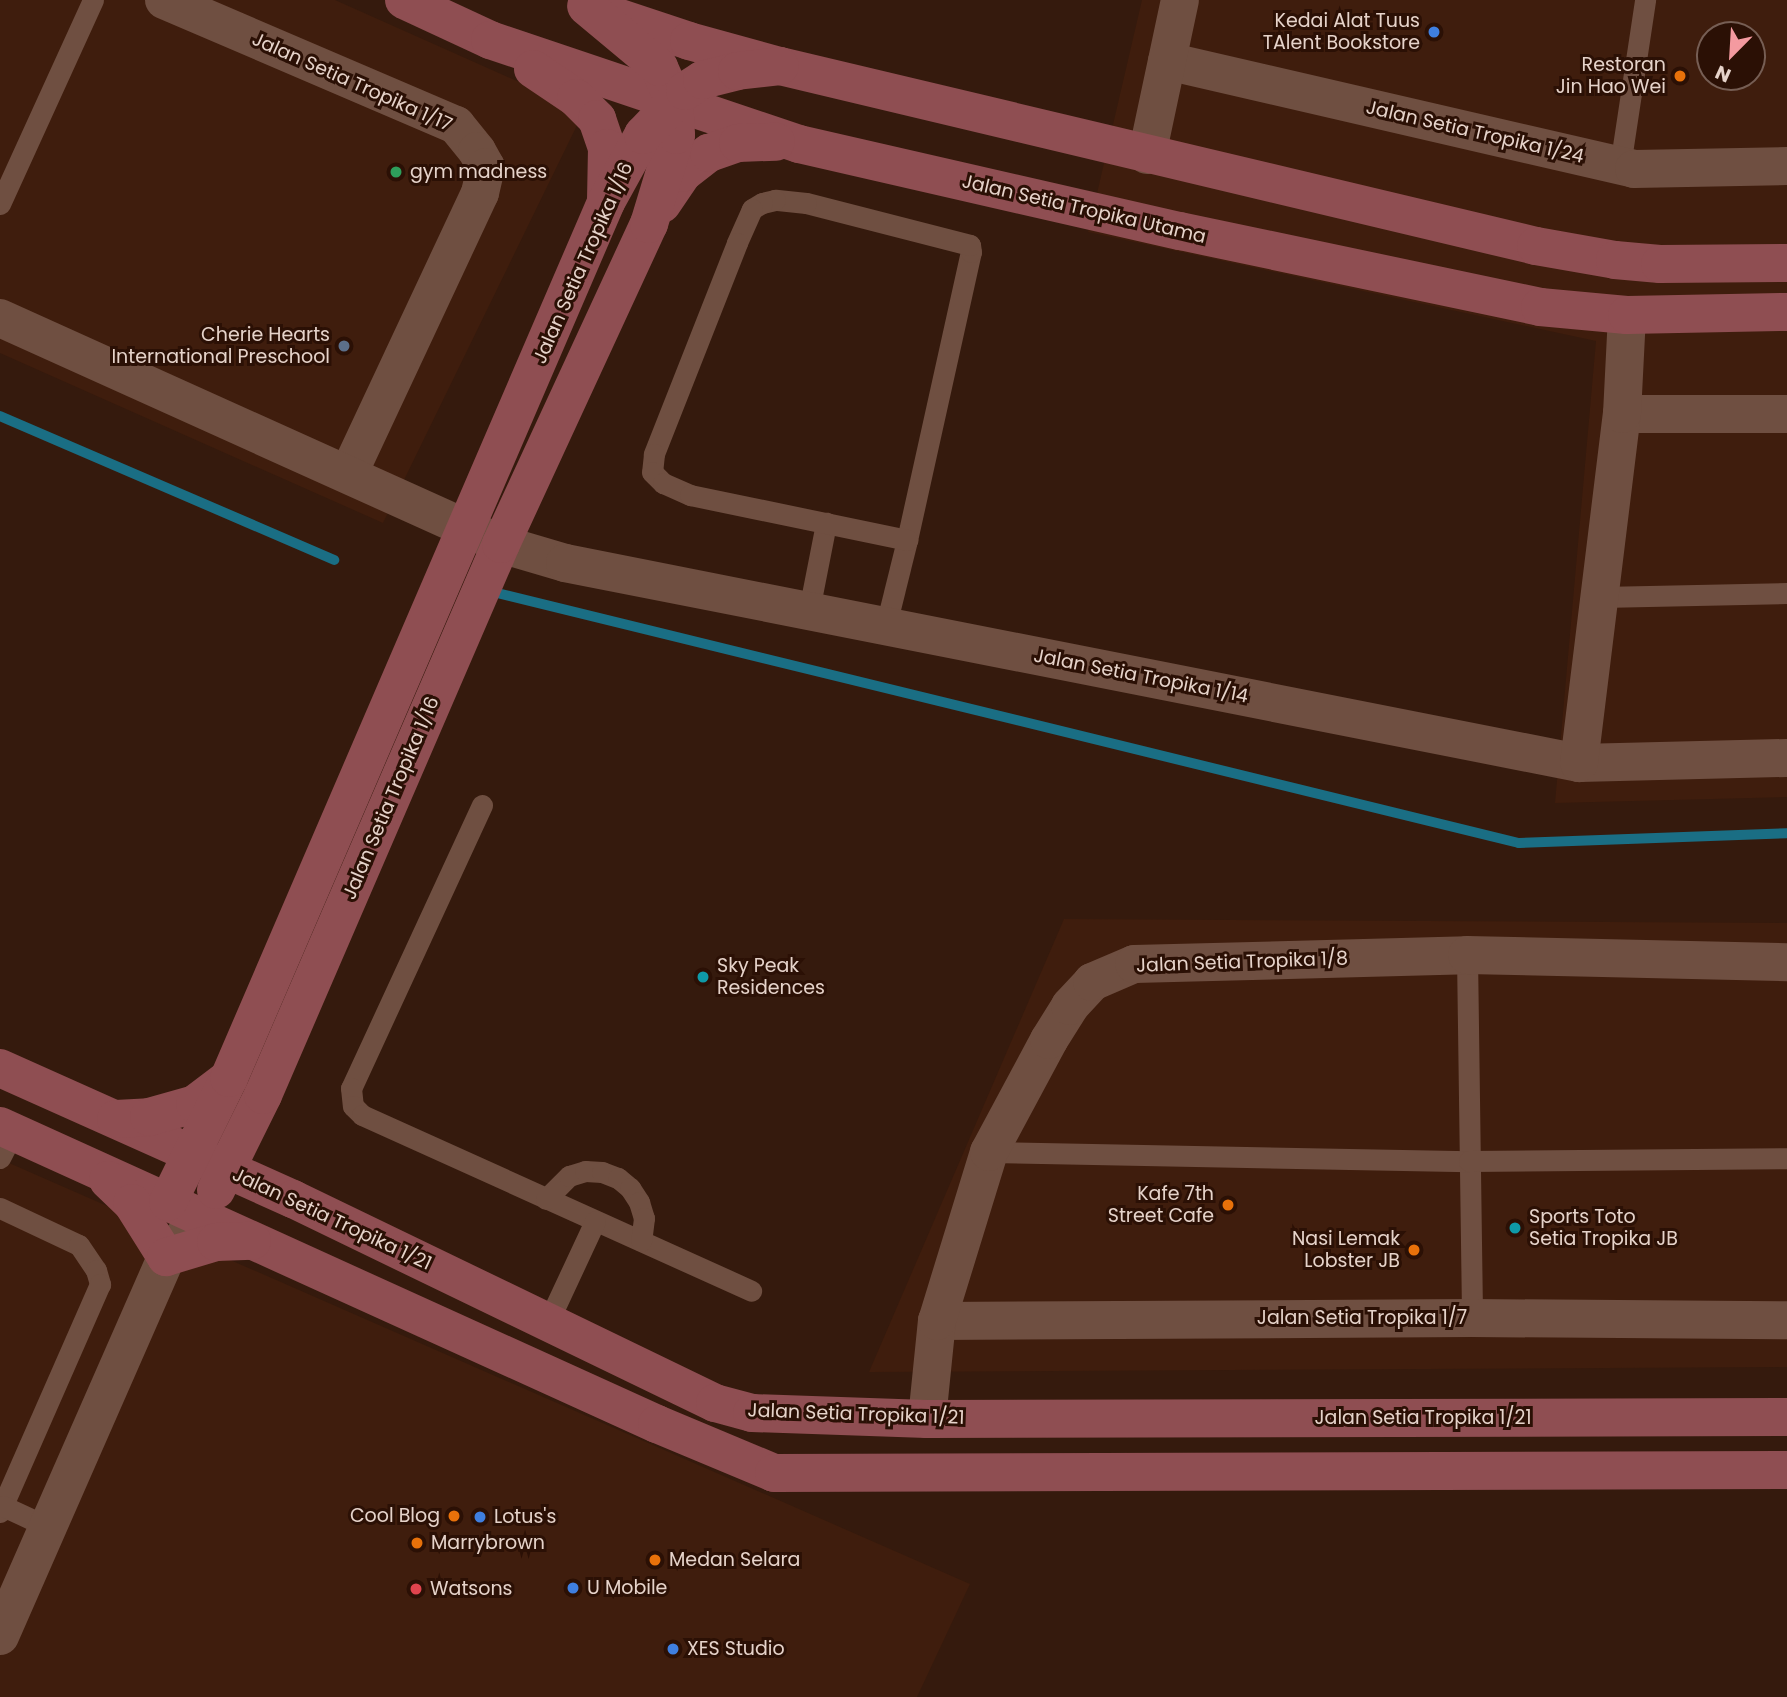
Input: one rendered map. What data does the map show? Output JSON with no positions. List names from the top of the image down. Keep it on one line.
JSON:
{"streets":{"street":["Jalan Setia Tropika 1/17","Jalan Setia Tropika 1/24","Jalan Setia Tropika Utama","Jalan Setia Tropika 1/16","Jalan Setia Tropika 1/14","Jalan Setia Tropika 1/8","Jalan Setia Tropika 1/21","Jalan Setia Tropika 1/7"]},"crossings":[["Jalan Setia Tropika 1/17","Jalan Setia Tropika 1/14"],["Jalan Setia Tropika Utama","Jalan Setia Tropika 1/16"],["Jalan Setia Tropika 1/16","Jalan Setia Tropika 1/14"],["Jalan Setia Tropika 1/16","Jalan Setia Tropika 1/21"],["Jalan Setia Tropika 1/8","Jalan Setia Tropika 1/21"],["Jalan Setia Tropika 1/8","Jalan Setia Tropika 1/7"]],"places":["Kedai Alat Tuus TAlent Bookstore","Restoran Jin Hao Wei","gym madness","Cherie Hearts International Preschool","Sky Peak Residences","Kafe 7th Street Cafe","Sports Toto Setia Tropika JB","Nasi Lemak Lobster JB","Cool Blog","Lotus's","Marrybrown","Medan Selara","U Mobile","Watsons","XES Studio"],"north":"bottom left"}
